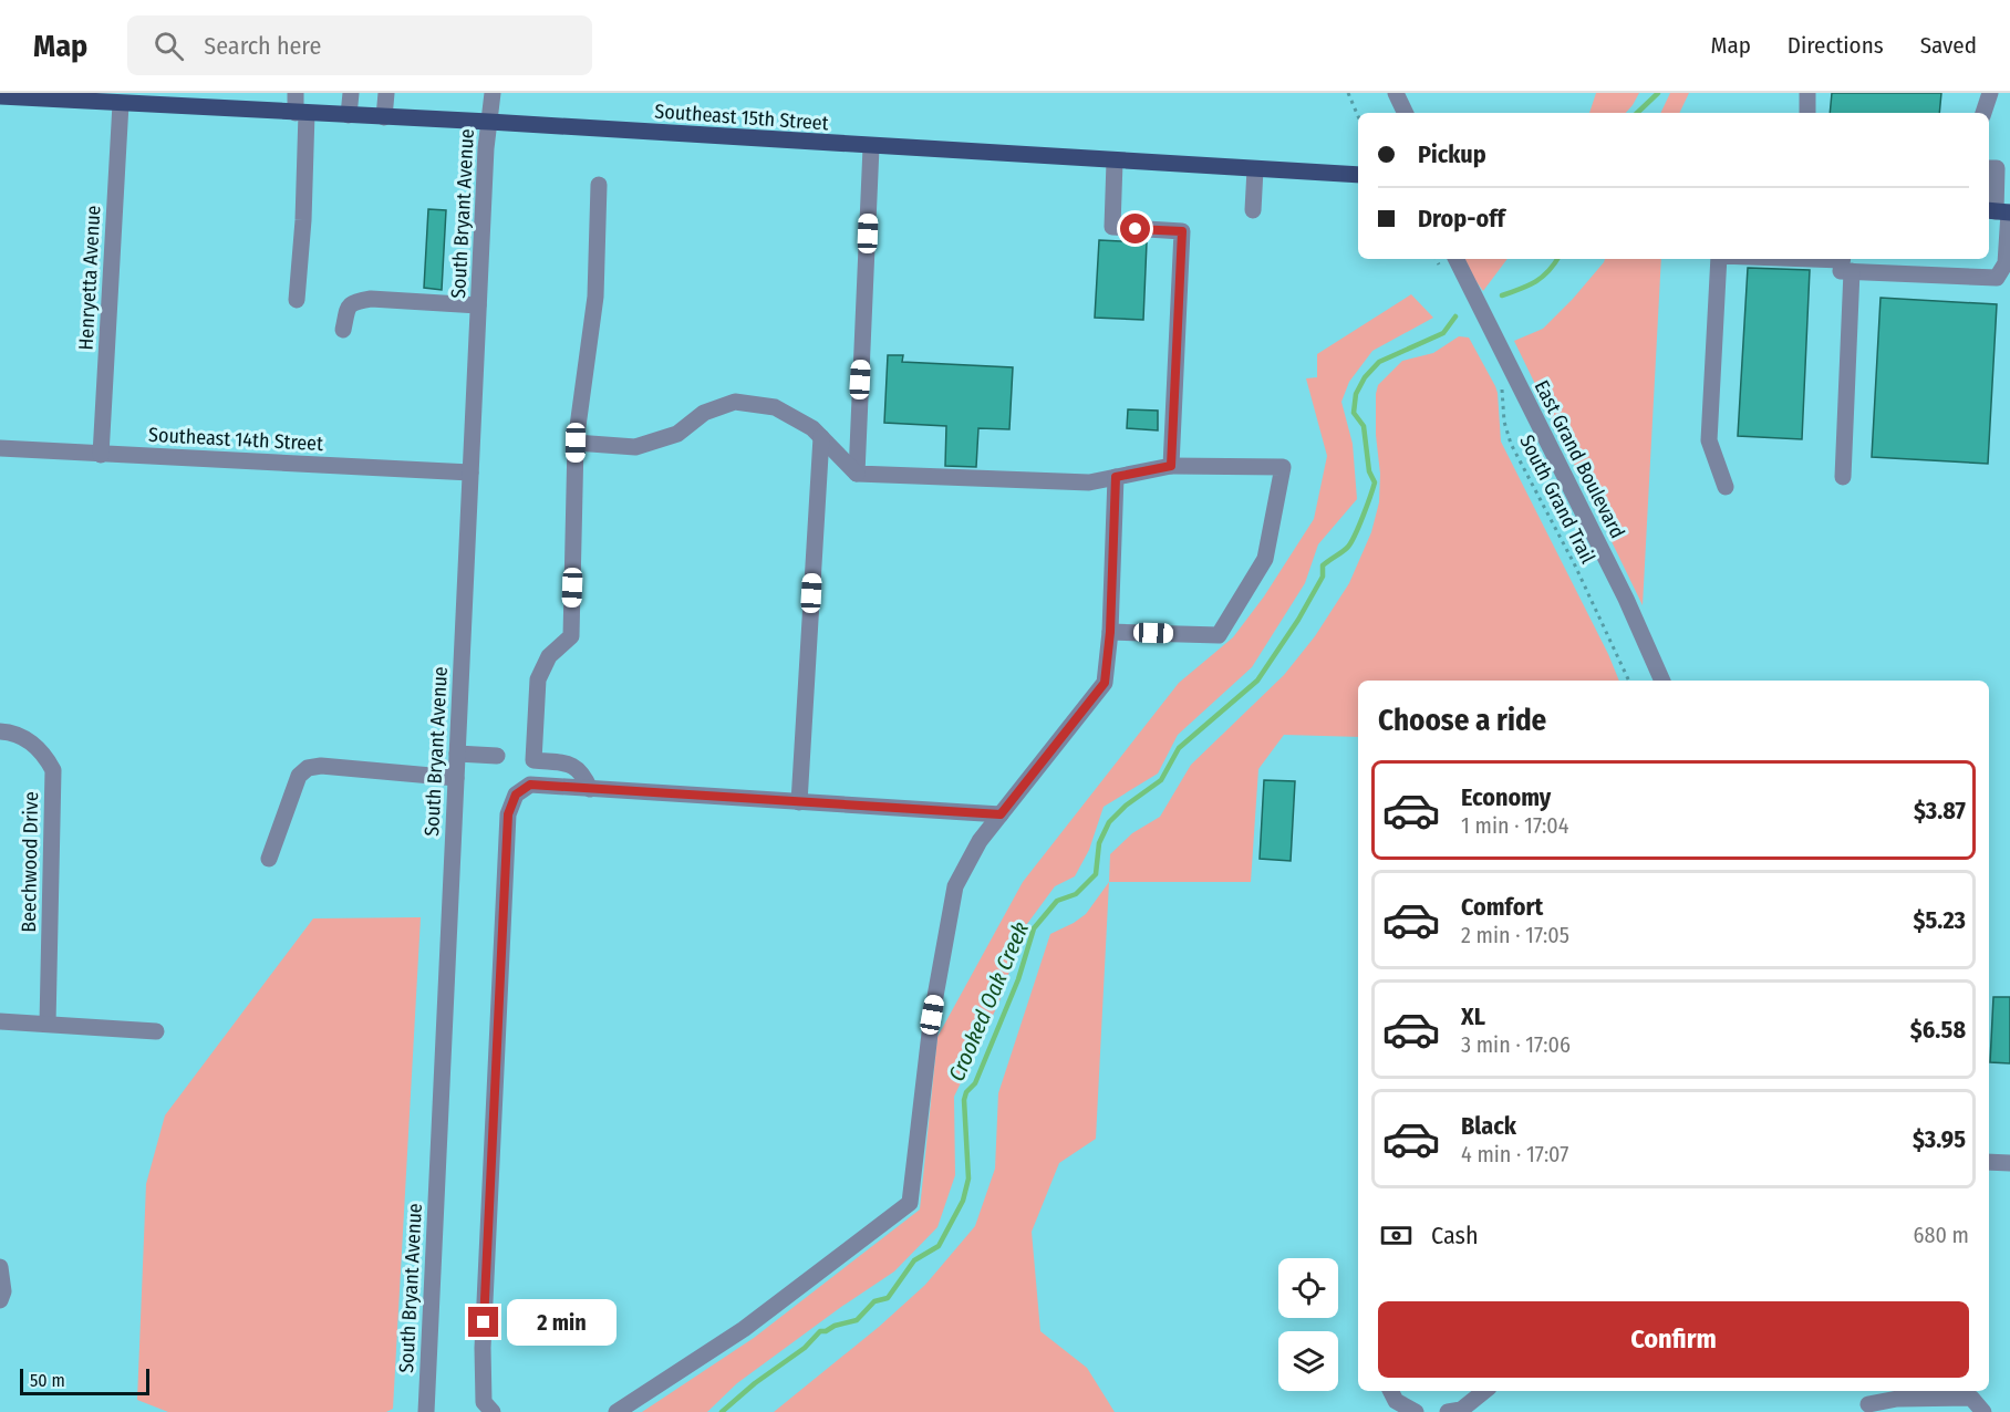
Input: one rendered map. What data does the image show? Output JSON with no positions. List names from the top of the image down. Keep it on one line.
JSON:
{"streets":{"main road":["Southeast 15th Street"],"street":["South Bryant Avenue","Henryetta Avenue","Southeast 14th Street","East Grand Boulevard","Beechwood Drive"],"path":["South Grand Trail"]},"crossings":[["Southeast 15th Street","South Bryant Avenue"],["Southeast 15th Street","Henryetta Avenue"],["South Bryant Avenue","Southeast 14th Street"],["Henryetta Avenue","Southeast 14th Street"]],"water":["Crooked Oak Creek"],"scale_bar":"50 m","page":{"header":"Map","search":"Search here","nav":["Map","Directions","Saved"],"banner":["Pickup","Drop-off"],"heading":"Choose a ride","list":[{"name":"Economy","note":"1 min · 17:04","value":"$3.87"},{"name":"Comfort","note":"2 min · 17:05","value":"$5.23"},{"name":"XL","note":"3 min · 17:06","value":"$6.58"},{"name":"Black","note":"4 min · 17:07","value":"$3.95"}],"pay":["Cash","680 m"],"buttons":"Confirm","bubble":"2 min","scale":"50 m"}}
